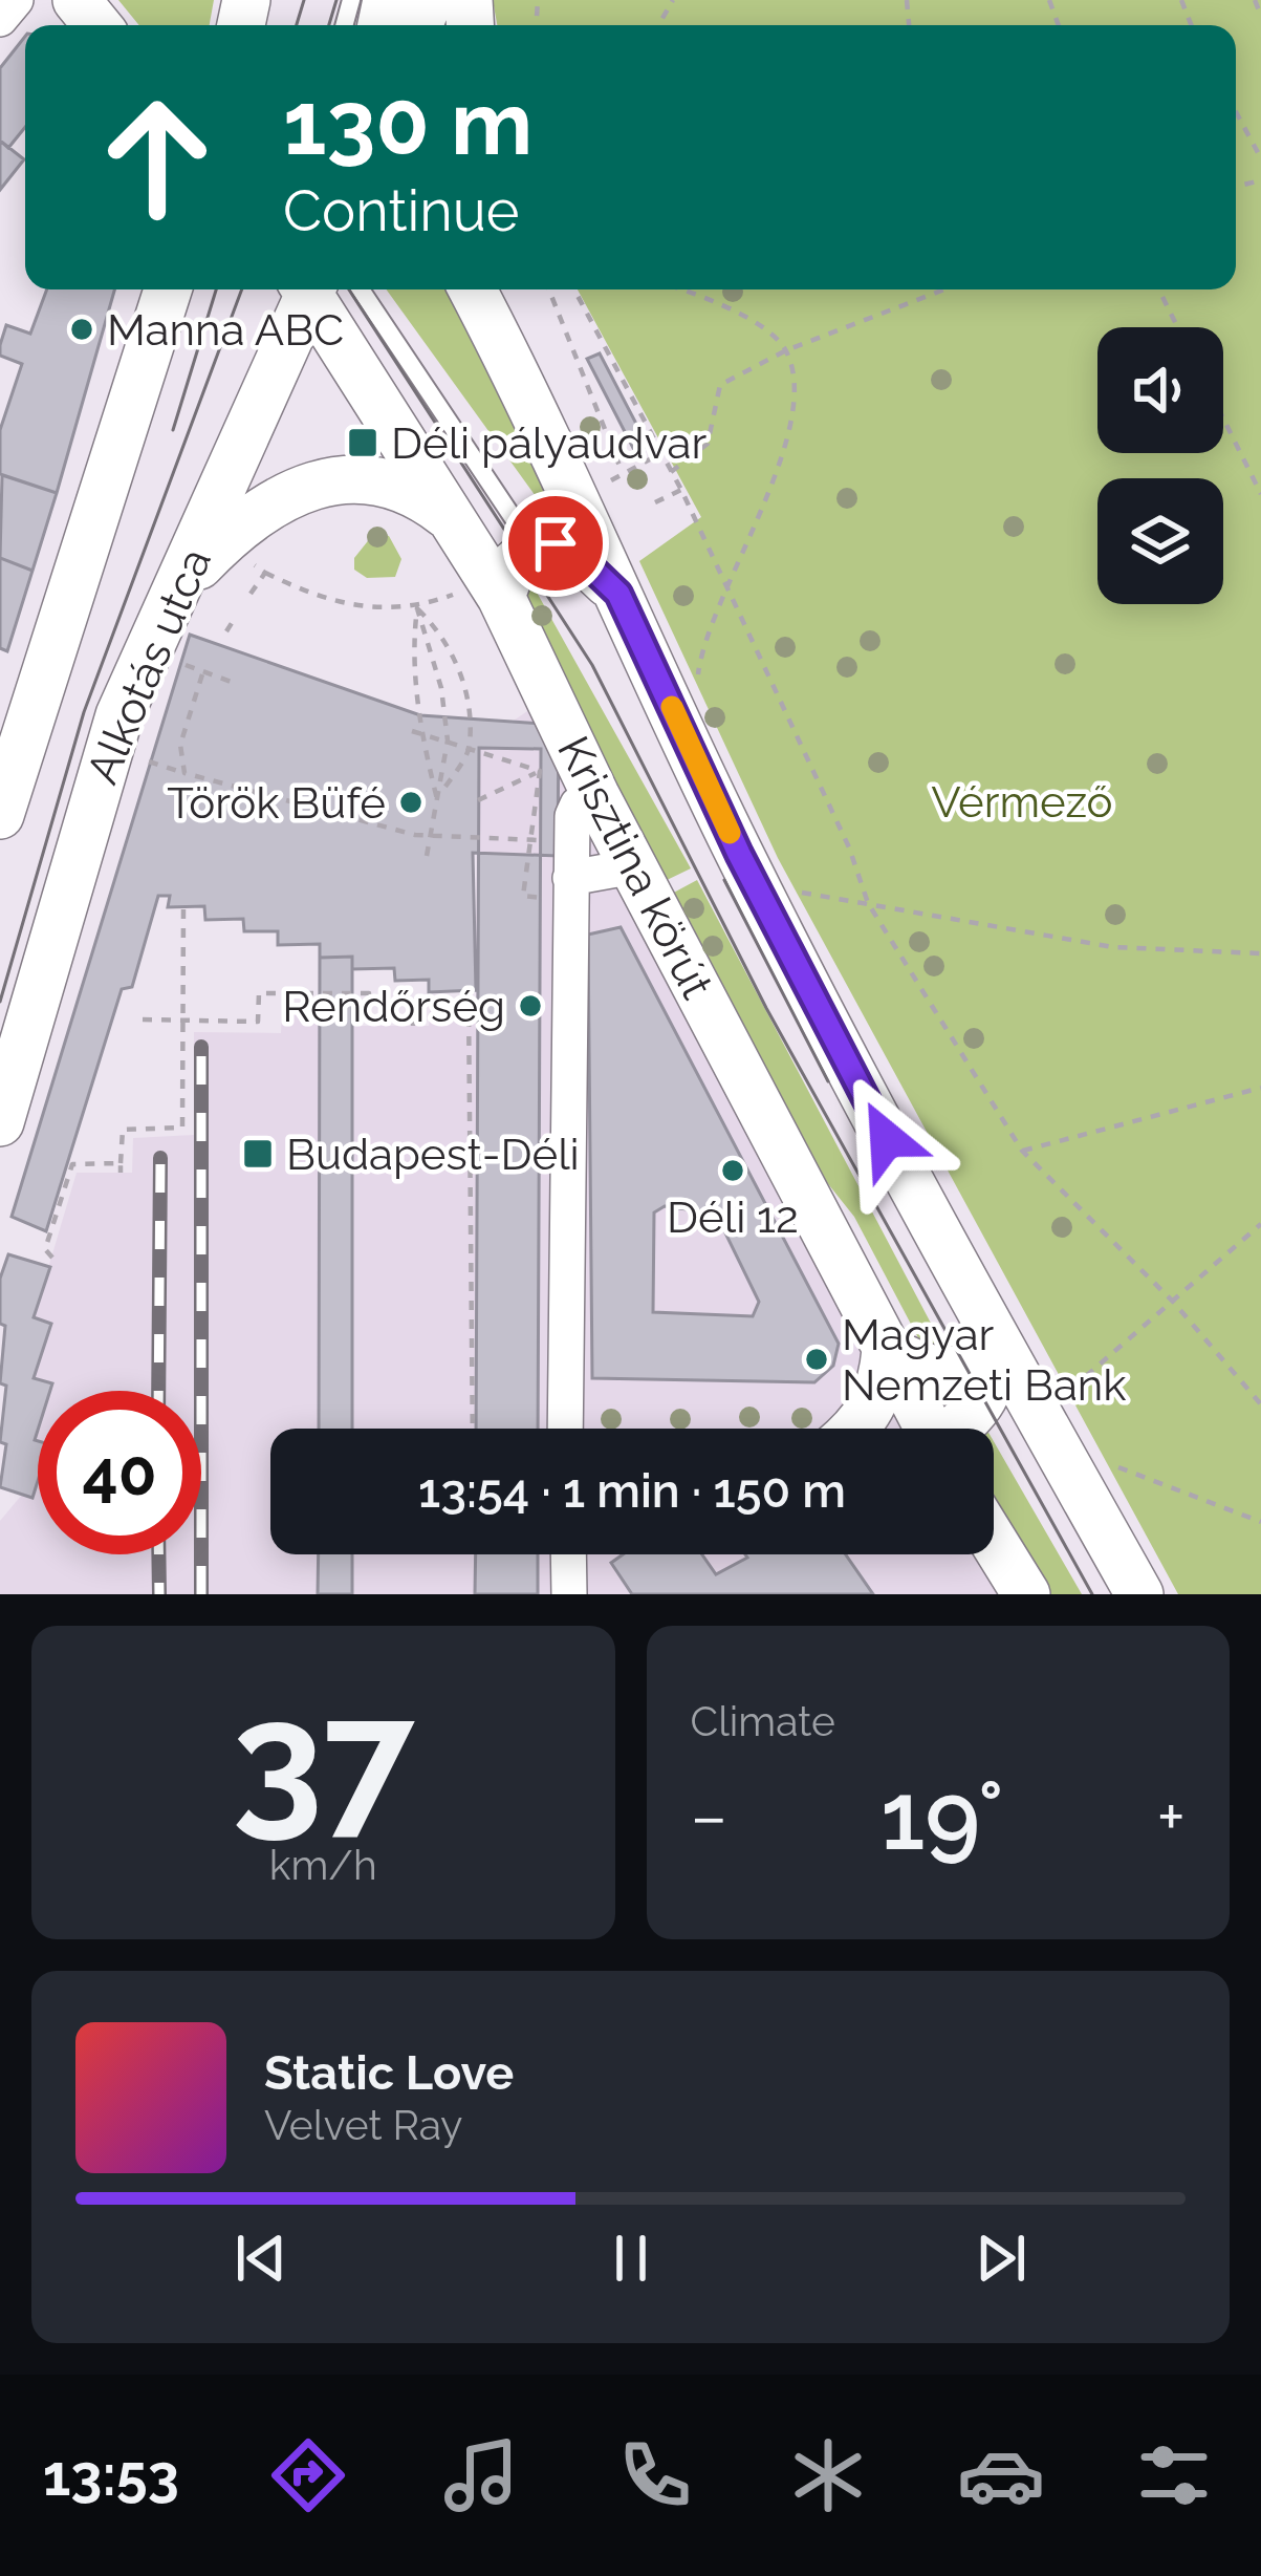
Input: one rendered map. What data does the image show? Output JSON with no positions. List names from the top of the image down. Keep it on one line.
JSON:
{"streets":{"street":["Alkotás utca","Krisztina körút"]},"parks":["Vérmező"],"places":{"other":["Manna ABC","Török Büfé","Rendőrség","Déli 12","Magyar Nemzeti Bank"],"transit":["Déli pályaudvar","Budapest-Déli"]},"page":{"turn":["130 m","Continue"],"limit":"40","trip":"13:54 · 1 min · 150 m","tile":[["37","km/h"],"Climate"],"heat":["−","19°","+"],"song":["Static Love","Velvet Ray"],"tabs":"13:53"}}
